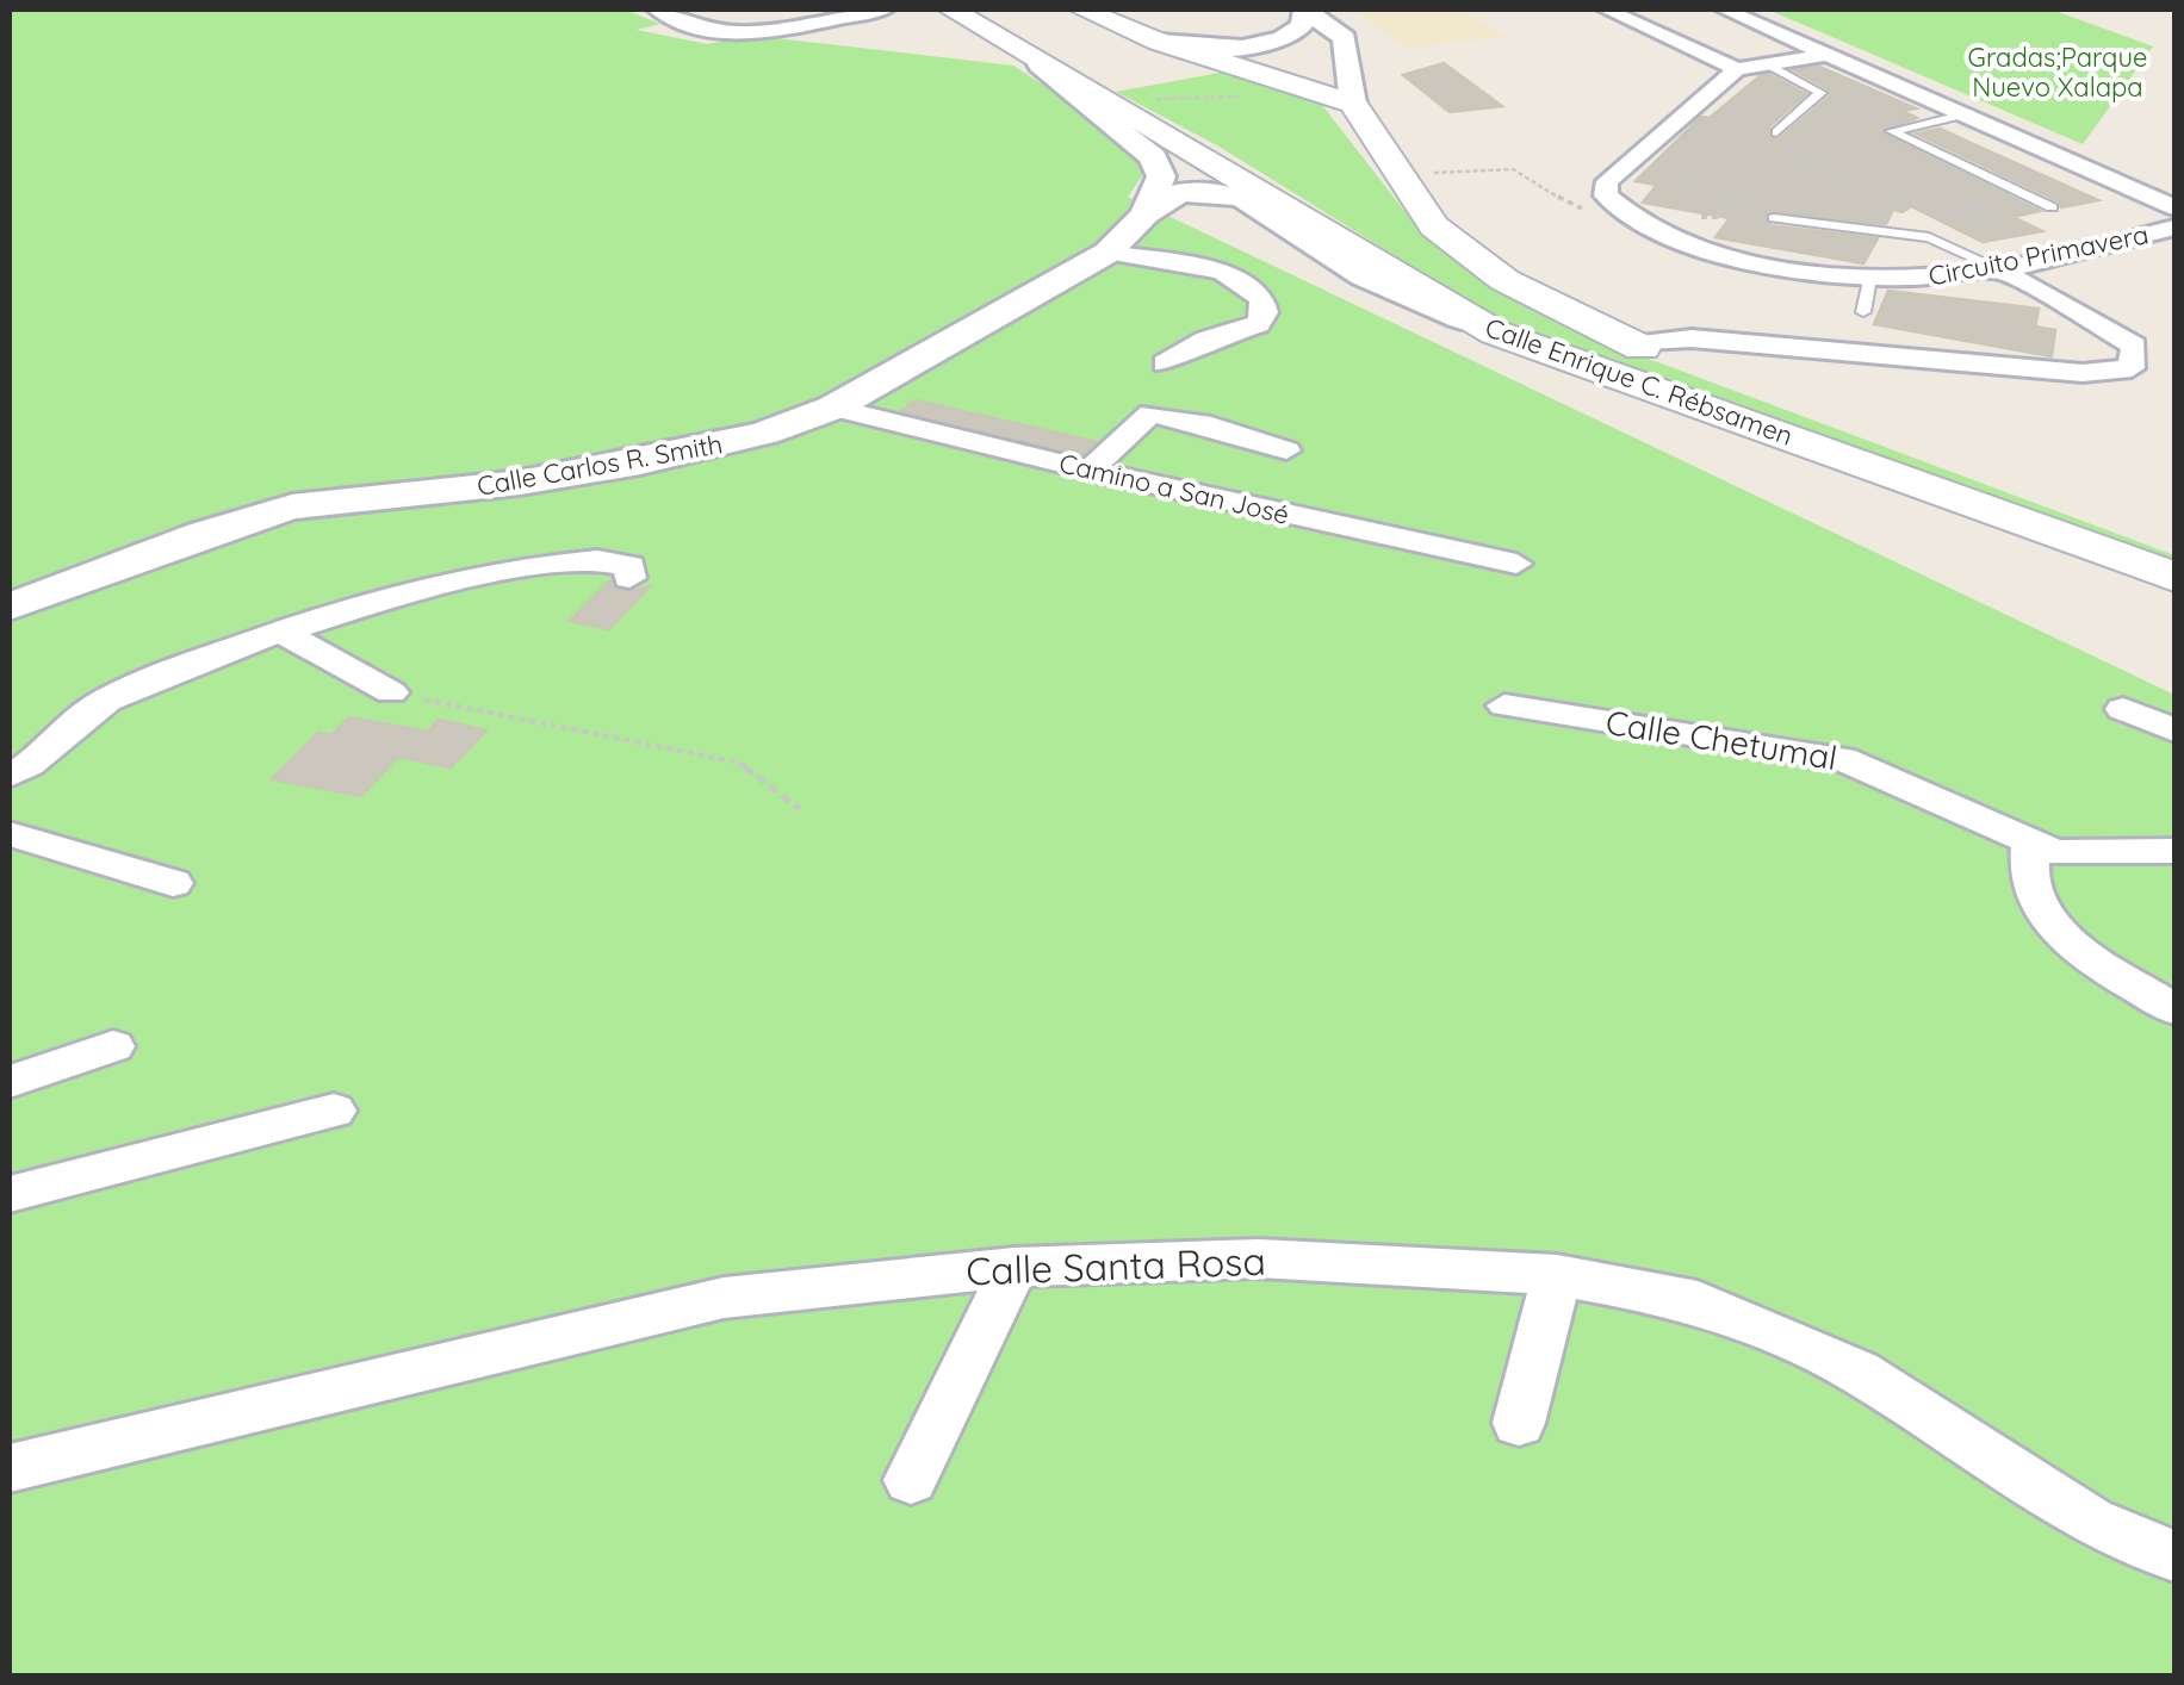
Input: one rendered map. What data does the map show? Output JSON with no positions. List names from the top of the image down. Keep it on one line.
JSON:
{"streets":{"main road":["Calle Enrique C. Rébsamen"],"street":["Circuito Primavera","Calle Carlos R. Smith","Camino a San José","Calle Chetumal","Calle Santa Rosa"]},"crossings":[["Calle Enrique C. Rébsamen","Calle Carlos R. Smith"],["Calle Carlos R. Smith","Camino a San José"]],"parks":["Gradas;Parque Nuevo Xalapa"]}
